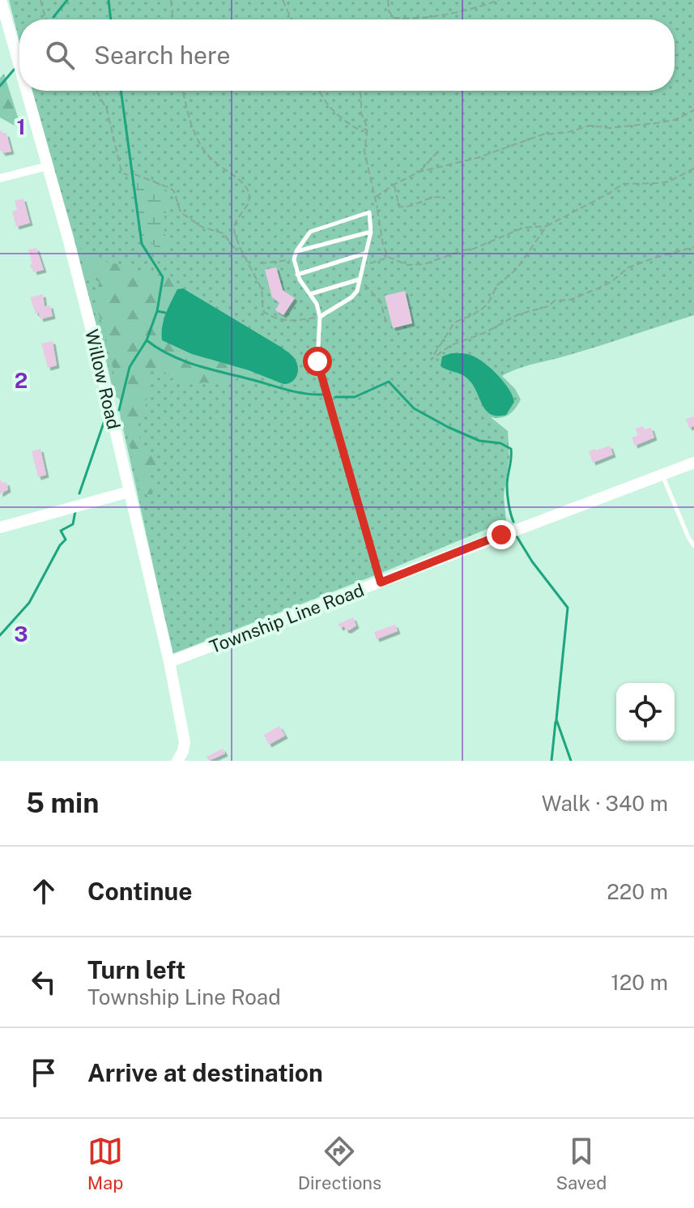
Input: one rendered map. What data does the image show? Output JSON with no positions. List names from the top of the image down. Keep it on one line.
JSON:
{"streets":{"street":["Willow Road","Township Line Road"]},"crossings":[["Willow Road","Township Line Road"]],"page":{"search":"Search here","heading":["5 min","Walk · 340 m"],"list":[["Continue","220 m"],["Turn left","Township Line Road","120 m"],"Arrive at destination"],"nav":["Map","Directions","Saved"]},"grid":{"rows":["1","2","3"]}}
